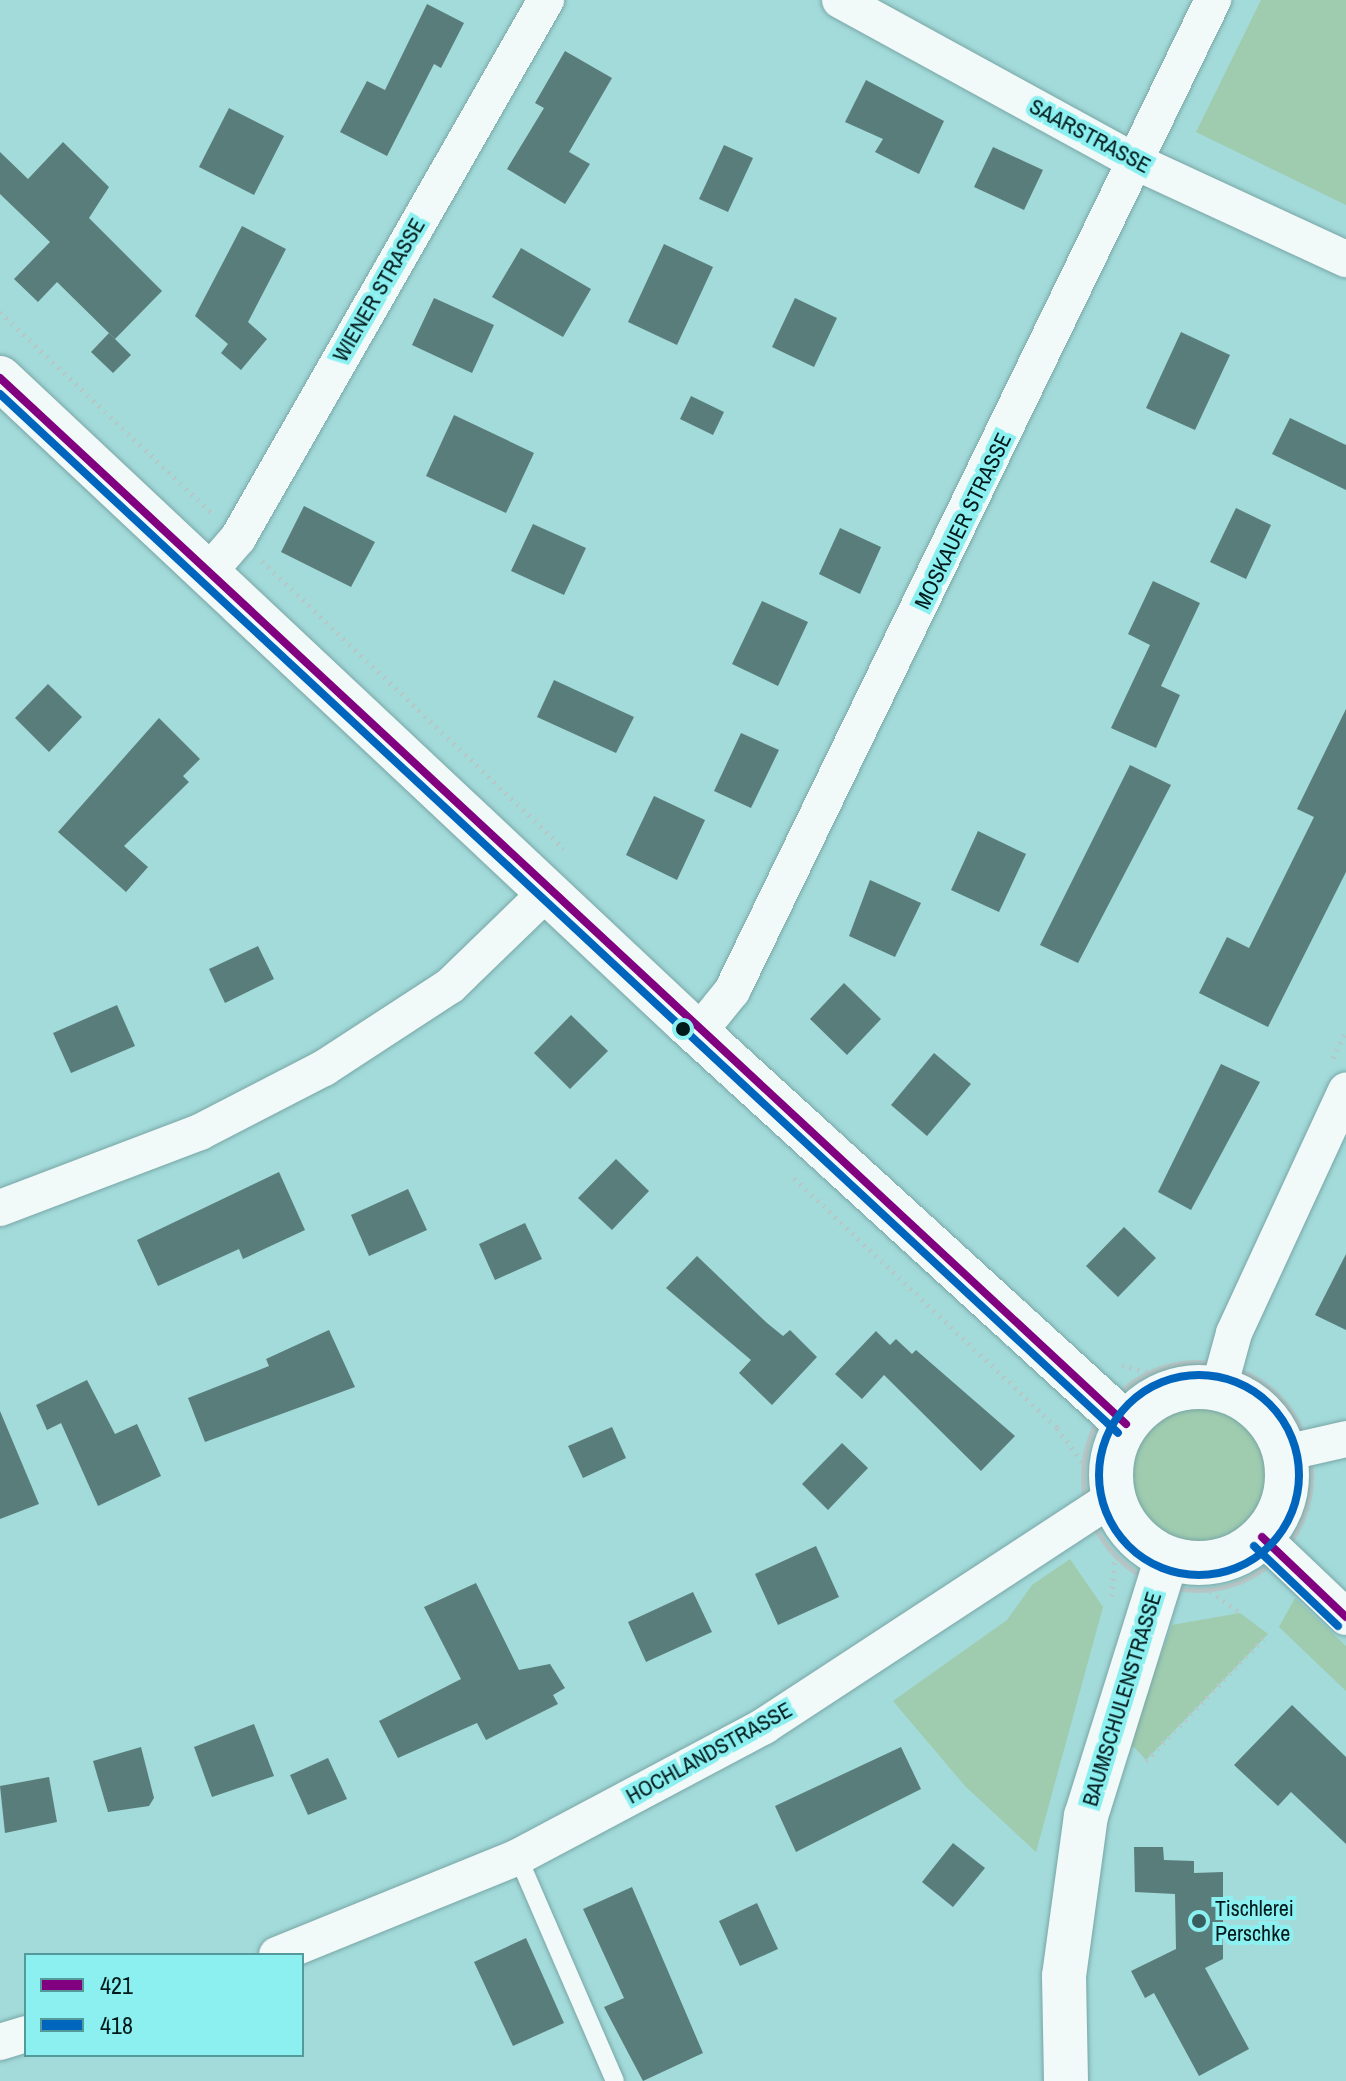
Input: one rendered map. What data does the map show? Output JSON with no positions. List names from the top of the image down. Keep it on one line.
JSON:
{"streets":{"street":["SAARSTRASSE","WIENER STRASSE","MOSKAUER STRASSE","BAUMSCHULENSTRASSE","HOCHLANDSTRASSE"]},"crossings":[["SAARSTRASSE","MOSKAUER STRASSE"],["BAUMSCHULENSTRASSE","HOCHLANDSTRASSE"]],"places":["Tischlerei Perschke"],"lines":["transit line 421","transit line 418"],"legend":["421","418"]}
